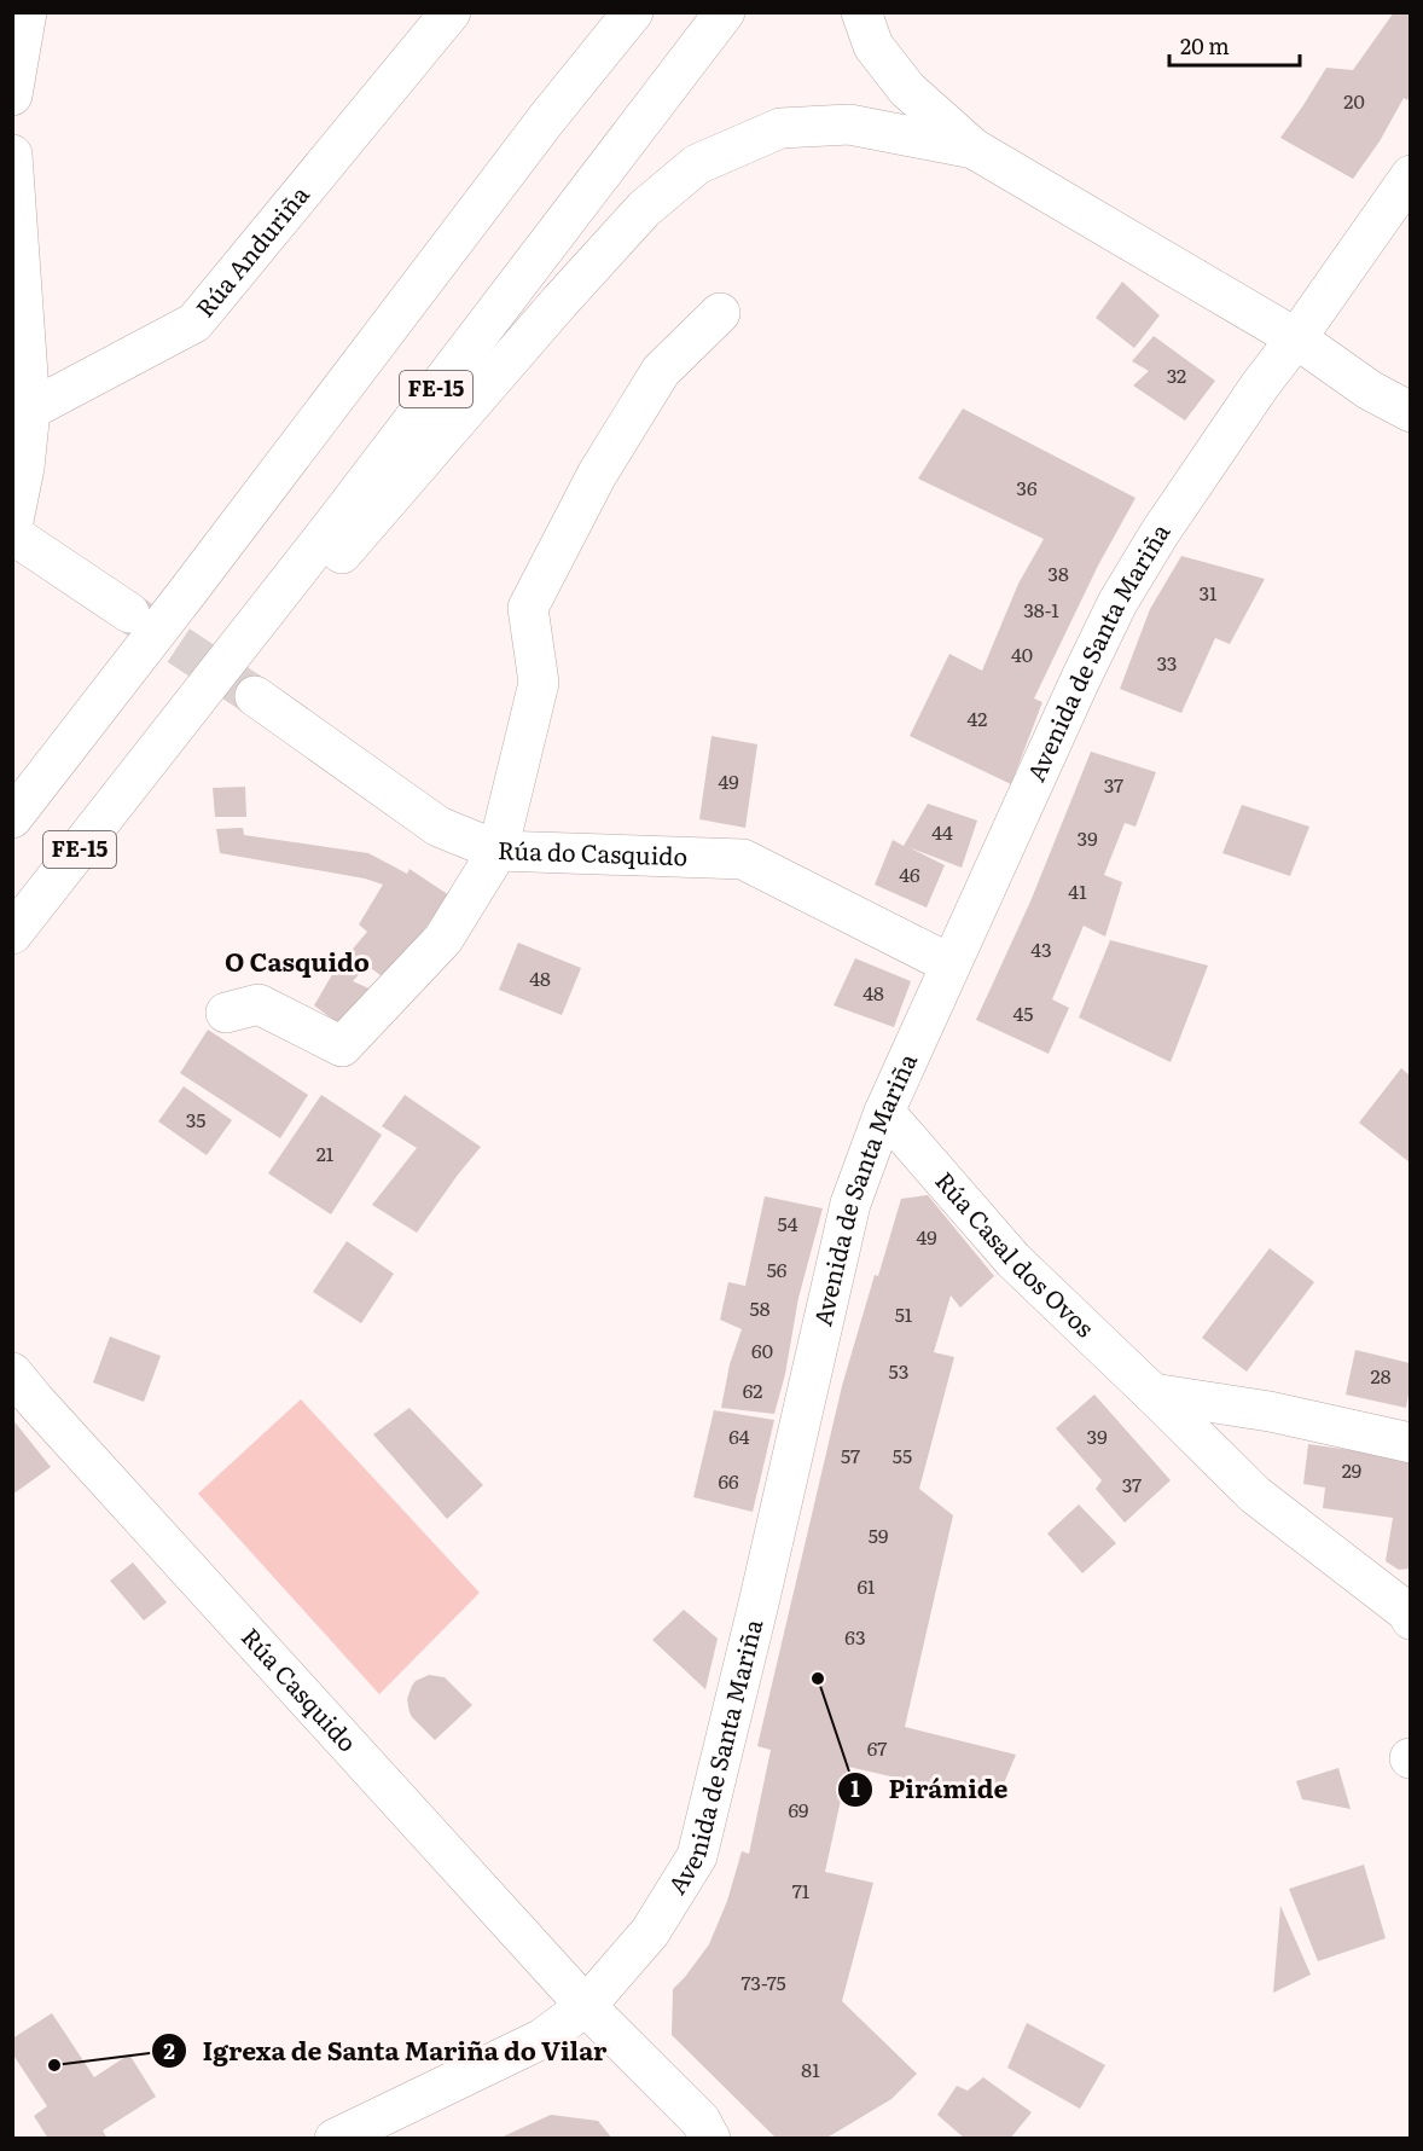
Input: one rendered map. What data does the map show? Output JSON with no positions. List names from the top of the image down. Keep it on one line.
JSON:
{"streets":{"main road":["Rúa Anduriña","FE-15","Avenida de Santa Mariña","Rúa do Casquido","Rúa Casal dos Ovos","Rúa Casquido"]},"crossings":[["Avenida de Santa Mariña","Rúa do Casquido"],["Avenida de Santa Mariña","Rúa Casal dos Ovos"],["Avenida de Santa Mariña","Rúa Casquido"]],"districts":["O Casquido"],"places":["Pirámide","Igrexa de Santa Mariña do Vilar"],"house_numbers":["20","32","36","38","31","38-1","40","33","42","49","37","44","39","46","41","43","48","48","45","35","21","54","49","56","58","51","60","53","28","62","64","39","57","55","29","66","37","59","61","63","67","69","71","73-75","81"],"scale_bar":"20 m"}
